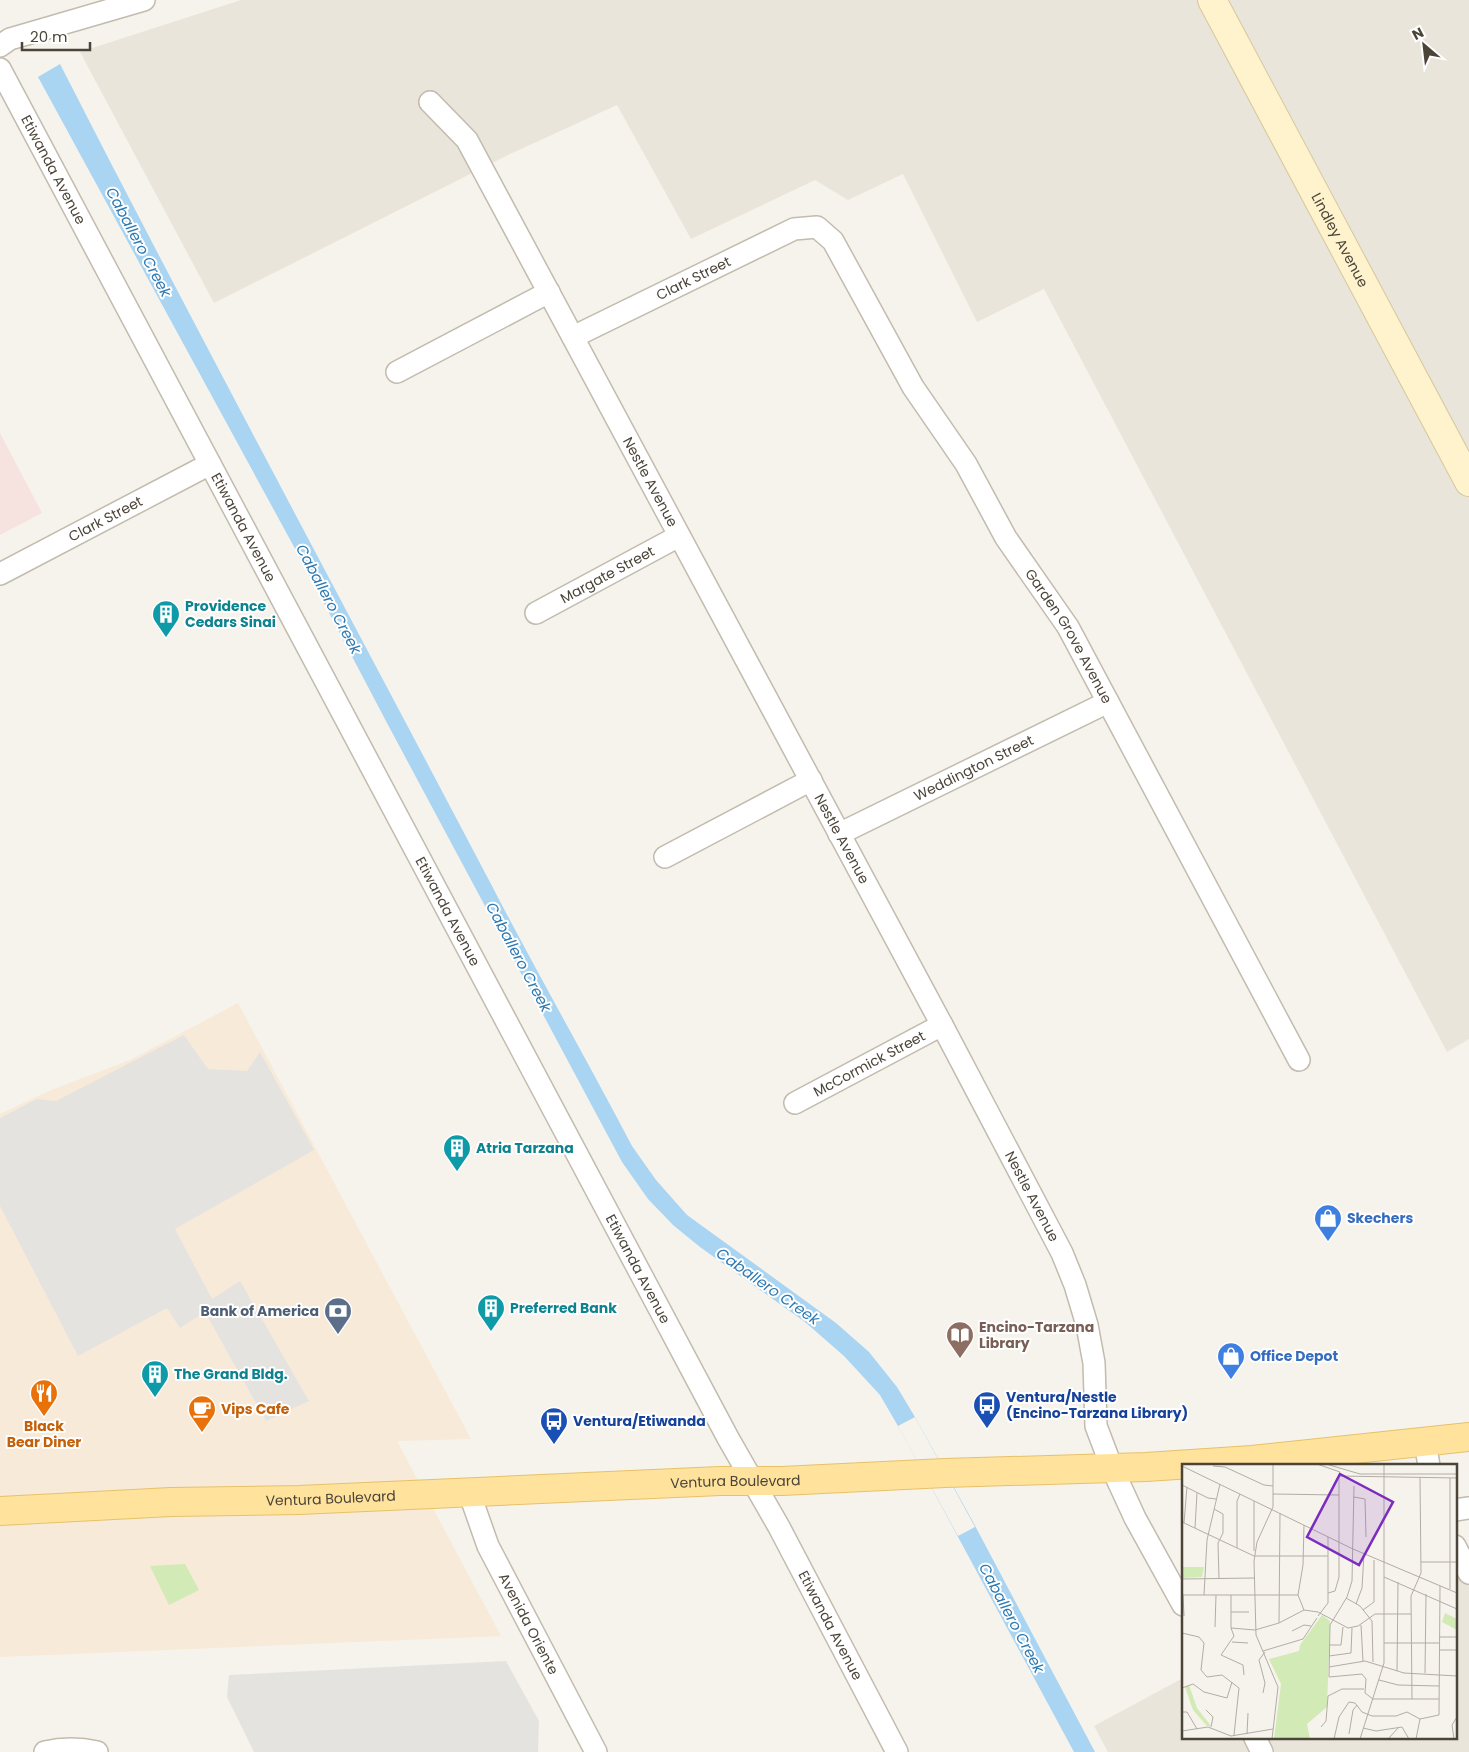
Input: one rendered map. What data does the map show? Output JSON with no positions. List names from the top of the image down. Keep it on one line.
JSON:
{"streets":{"main road":["Lindley Avenue","Ventura Boulevard"],"street":["Etiwanda Avenue","Clark Street","Nestle Avenue","Margate Street","Garden Grove Avenue","Weddington Street","McCormick Street","Avenida Oriente"]},"crossings":[["Etiwanda Avenue","Clark Street"],["Etiwanda Avenue","Ventura Boulevard"],["Clark Street","Nestle Avenue"],["Clark Street","Garden Grove Avenue"],["Nestle Avenue","Margate Street"],["Nestle Avenue","Weddington Street"],["Nestle Avenue","McCormick Street"],["Nestle Avenue","Ventura Boulevard"],["Garden Grove Avenue","Weddington Street"],["Ventura Boulevard","Avenida Oriente"]],"water":["Caballero Creek"],"places":{"building":["Providence Cedars Sinai","Atria Tarzana","Preferred Bank","The Grand Bldg."],"shop":["Skechers","Office Depot"],"bank":["Bank of America"],"library":["Encino-Tarzana Library"],"restaurant":["Black Bear Diner"],"bus stop":["Ventura/Nestle (Encino-Tarzana Library)","Ventura/Etiwanda"],"cafe":["Vips Cafe"]},"scale_bar":"20 m","north":"top left"}
